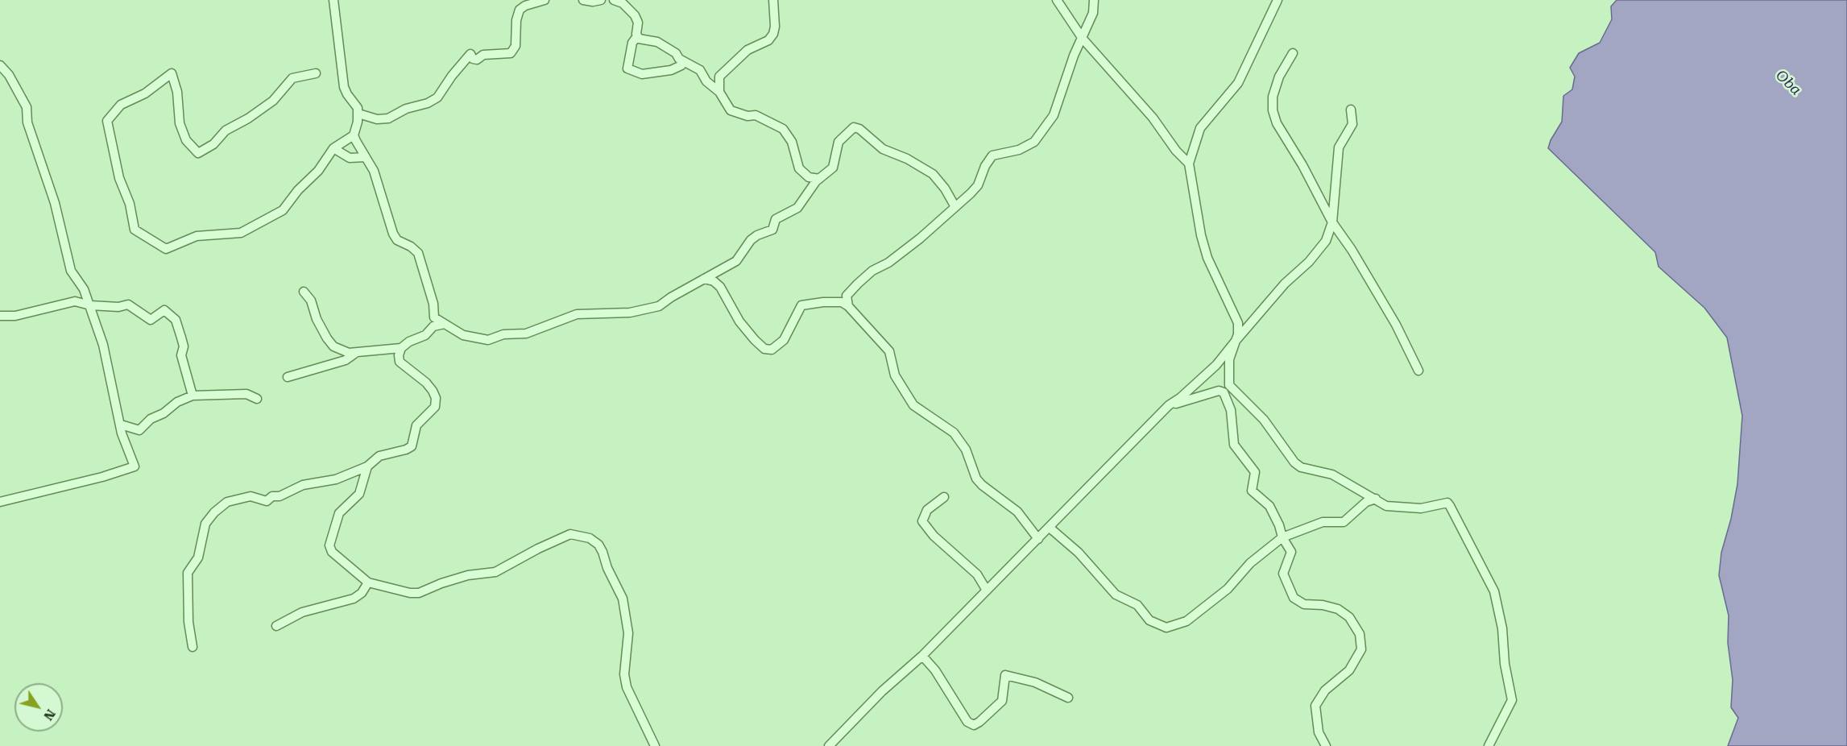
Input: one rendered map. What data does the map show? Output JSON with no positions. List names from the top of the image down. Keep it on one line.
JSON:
{"water":["Oba"],"north":"bottom right"}
